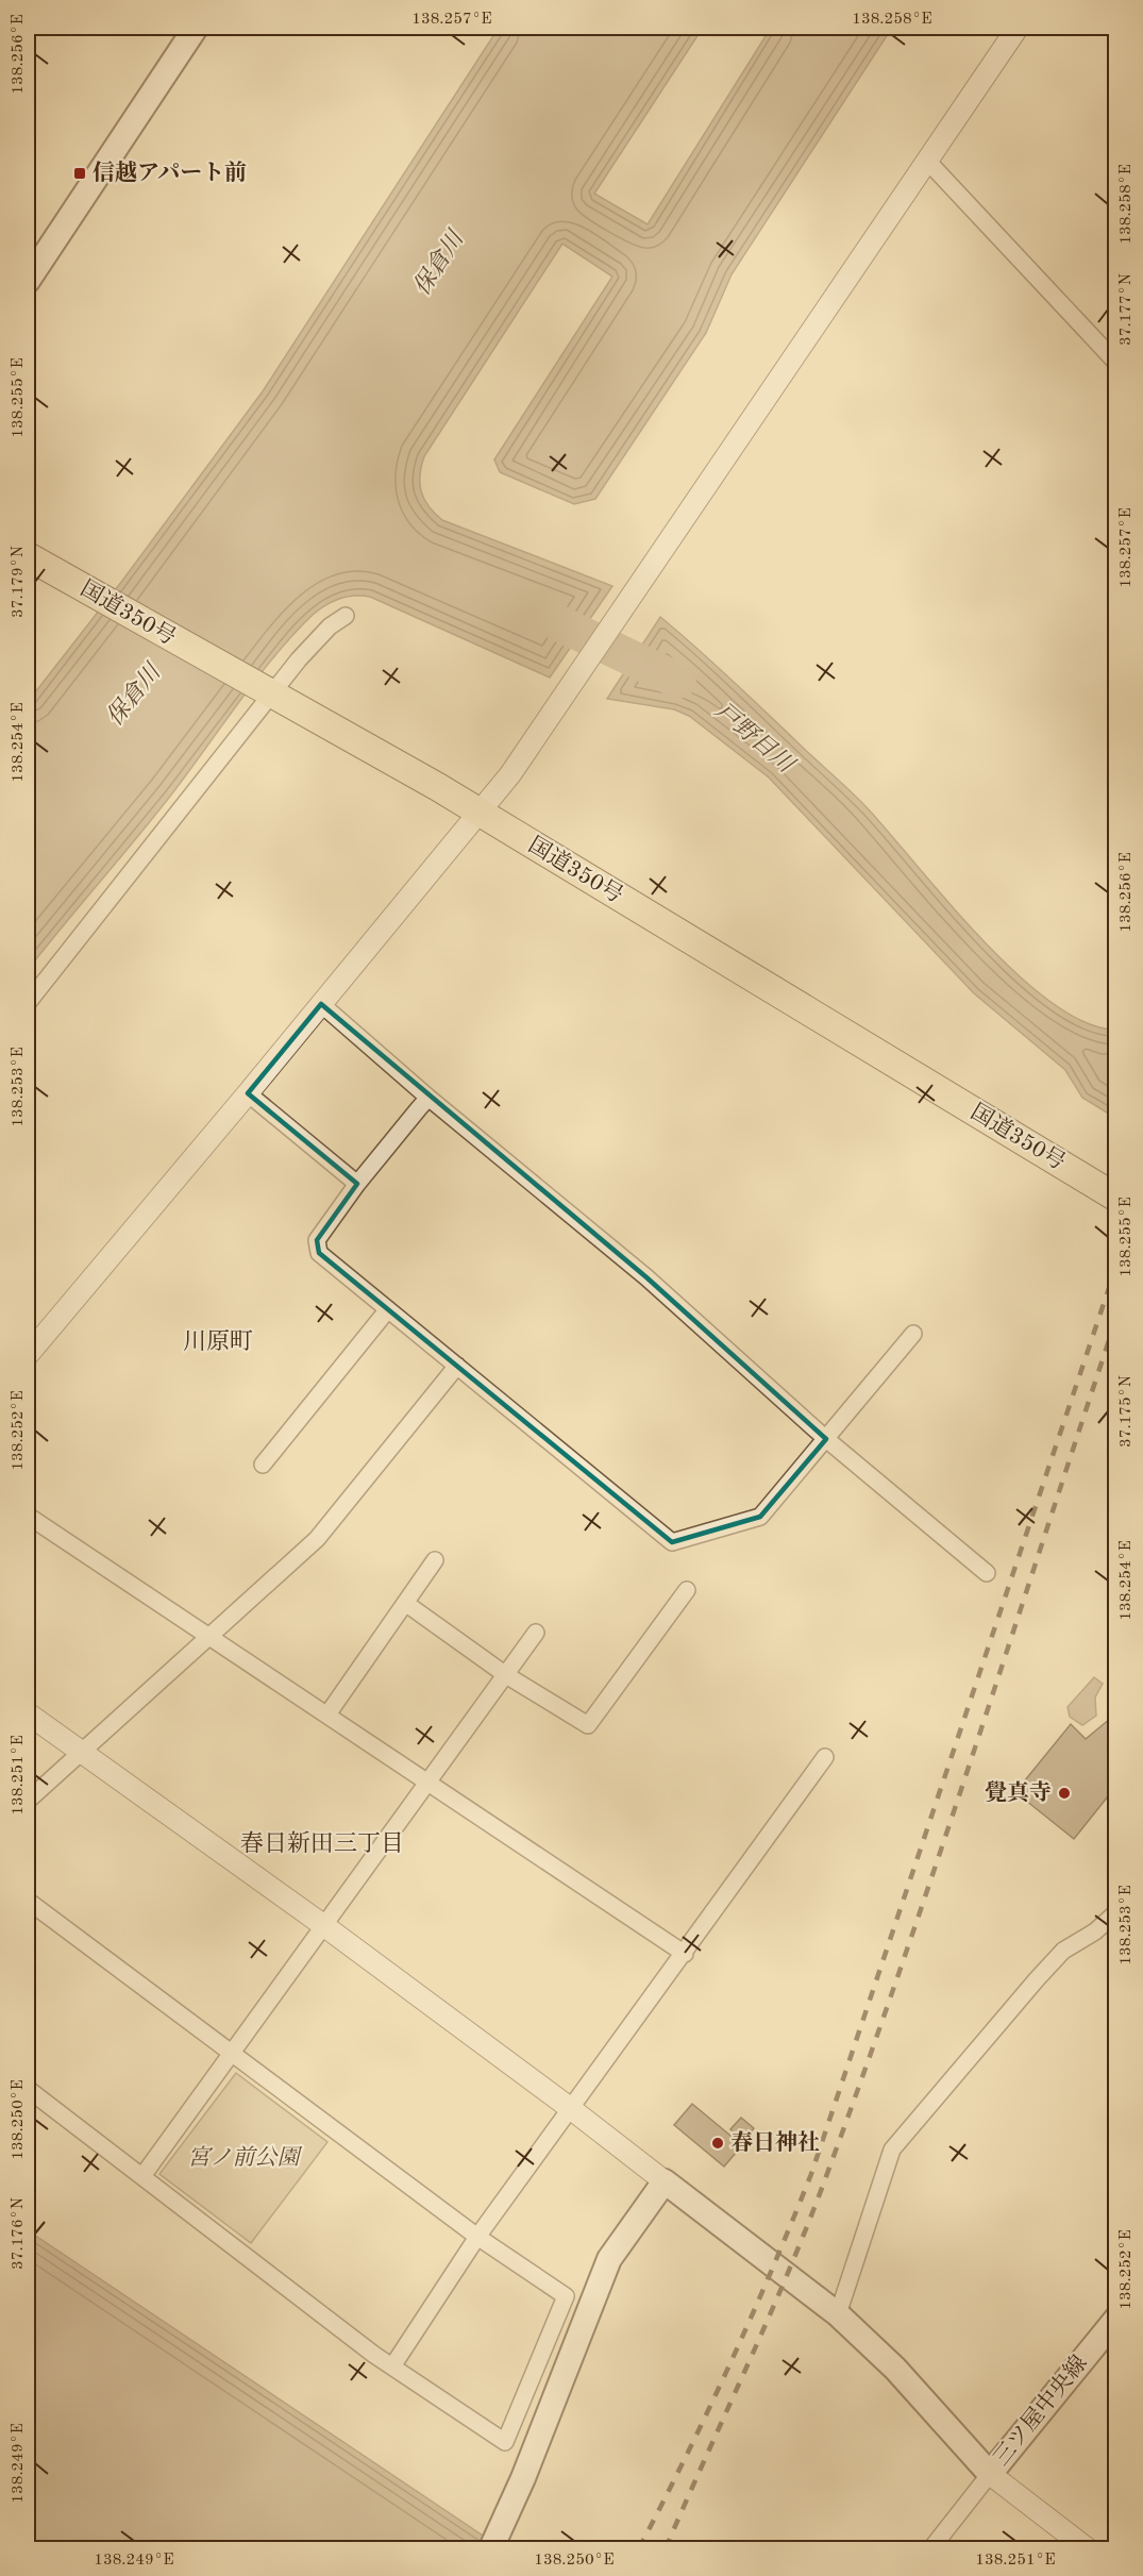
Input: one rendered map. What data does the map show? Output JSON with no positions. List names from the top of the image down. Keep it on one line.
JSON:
{"streets":{"highway":["国道350号"],"main road":["三ツ屋中央線"]},"districts":["川原町","春日新田三丁目"],"water":["保倉川","戸野目川"],"parks":["宮ノ前公園"],"places":{"transit":["信越アパート前"],"other":["覺真寺","春日神社"]},"coordinates":["138.257°E","138.258°E","138.256°E","37.177°N","138.255°E","37.179°N","138.254°E","138.253°E","37.175°N","138.252°E","138.251°E","138.250°E","37.176°N","138.249°E"]}
